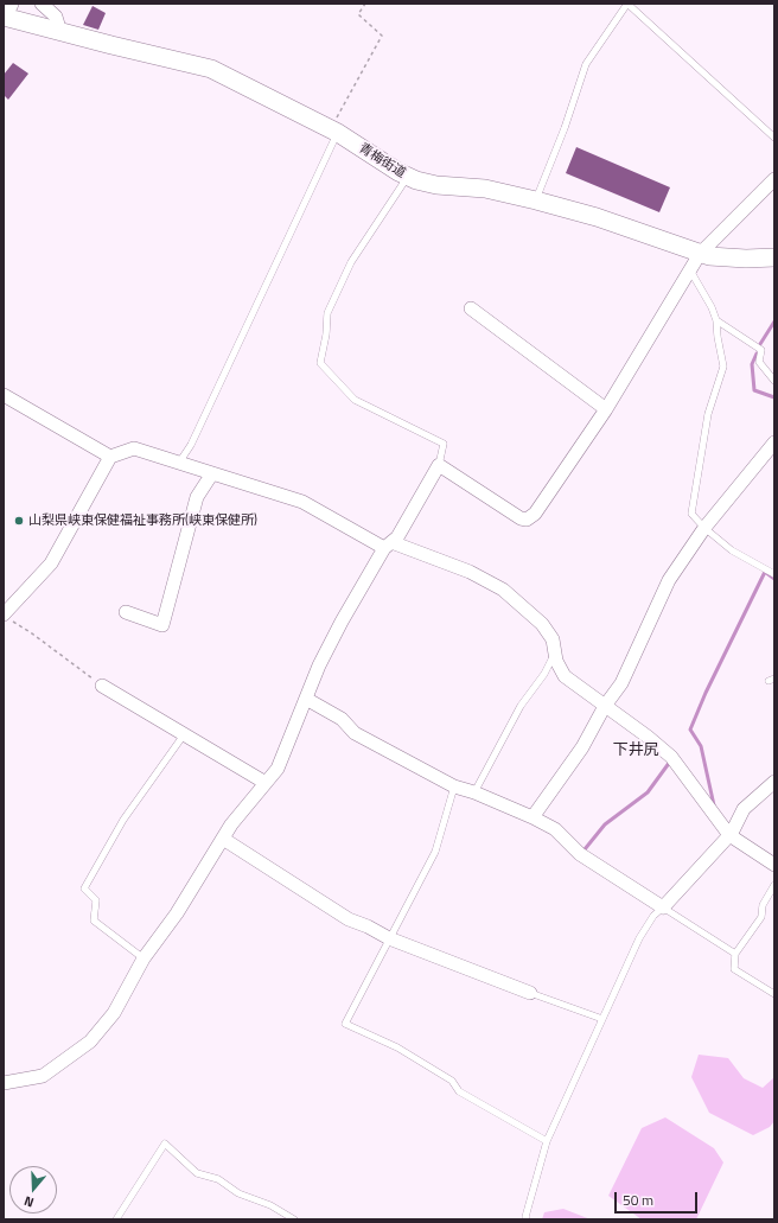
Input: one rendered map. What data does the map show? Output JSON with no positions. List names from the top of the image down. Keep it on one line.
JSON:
{"streets":{"main road":["青梅街道"]},"districts":["下井尻"],"places":["山梨県峡東保健福祉事務所(峡東保健所)"],"scale_bar":"50 m","north":"bottom"}
